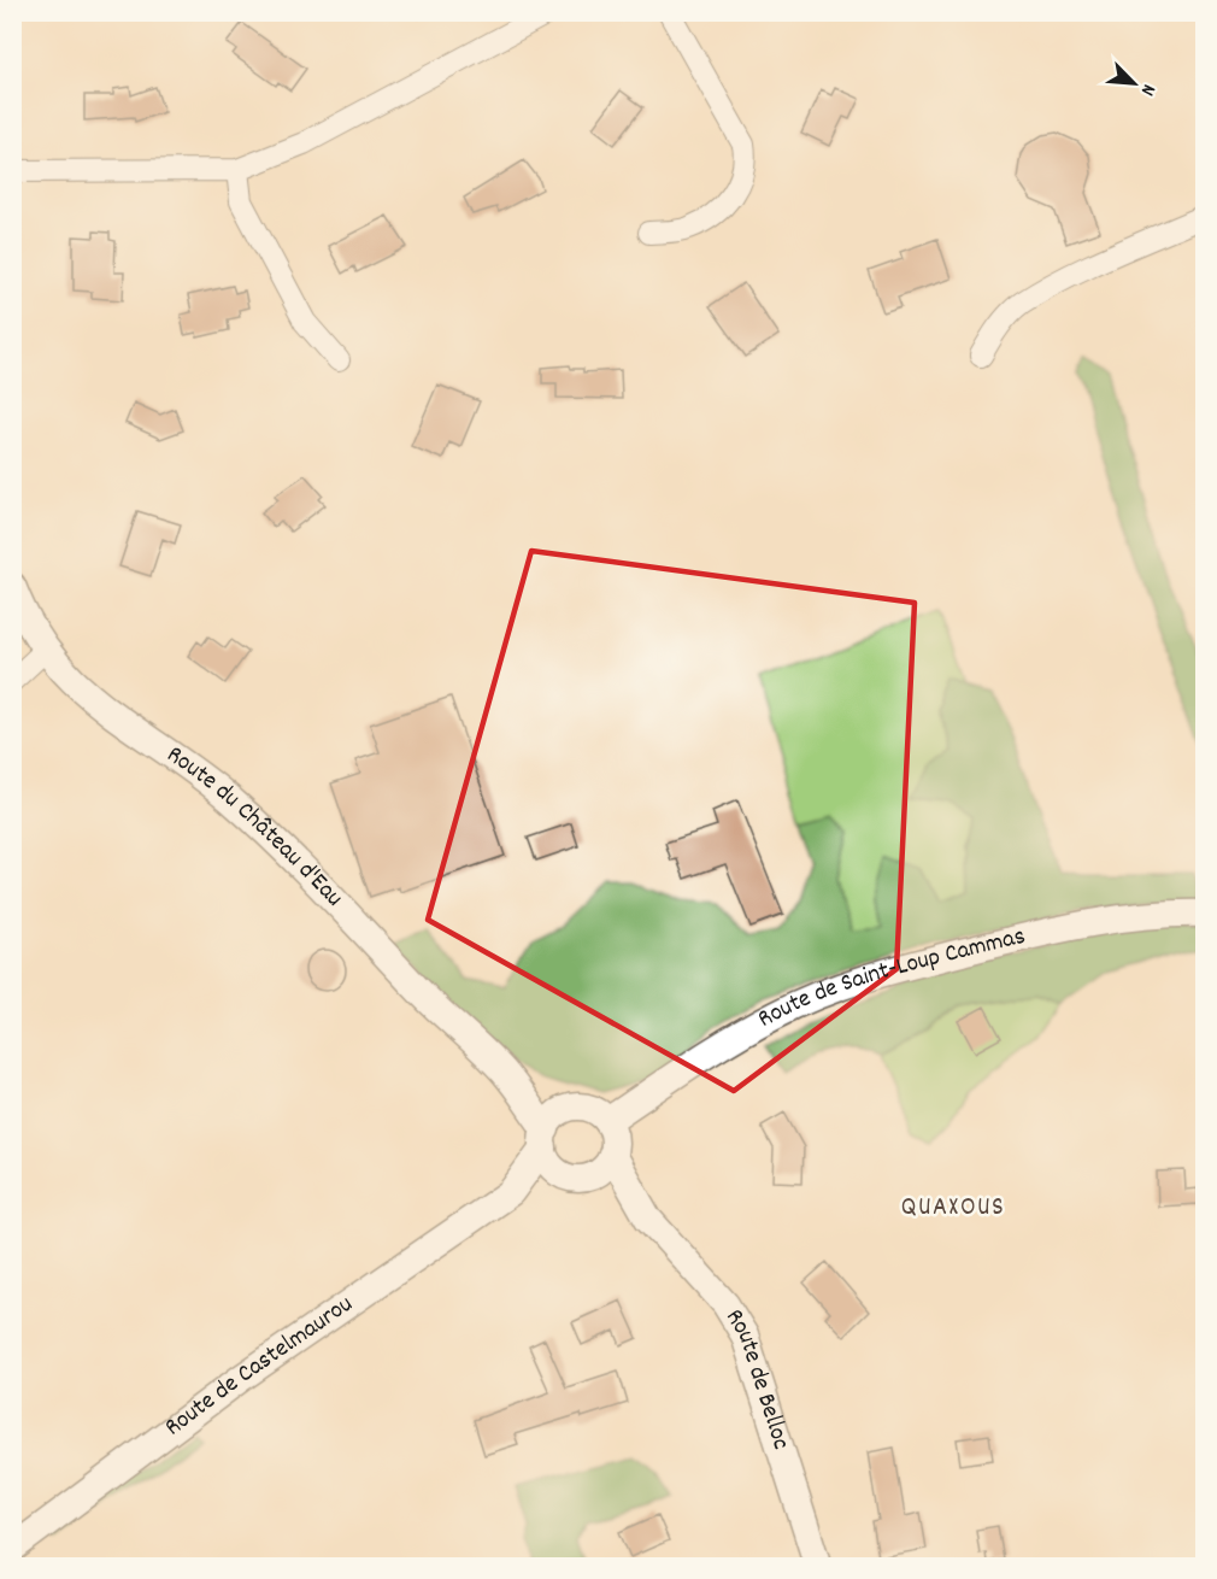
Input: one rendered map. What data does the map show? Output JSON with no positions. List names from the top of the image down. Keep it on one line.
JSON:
{"streets":{"street":["Route du Château d'Eau","Route de Saint-Loup Cammas","Route de Castelmaurou","Route de Belloc"]},"crossings":[["Route du Château d'Eau","Route de Saint-Loup Cammas"],["Route du Château d'Eau","Route de Castelmaurou"],["Route du Château d'Eau","Route de Belloc"],["Route de Saint-Loup Cammas","Route de Castelmaurou"],["Route de Saint-Loup Cammas","Route de Belloc"],["Route de Castelmaurou","Route de Belloc"]],"districts":["QUAXOUS"],"north":"bottom right"}
